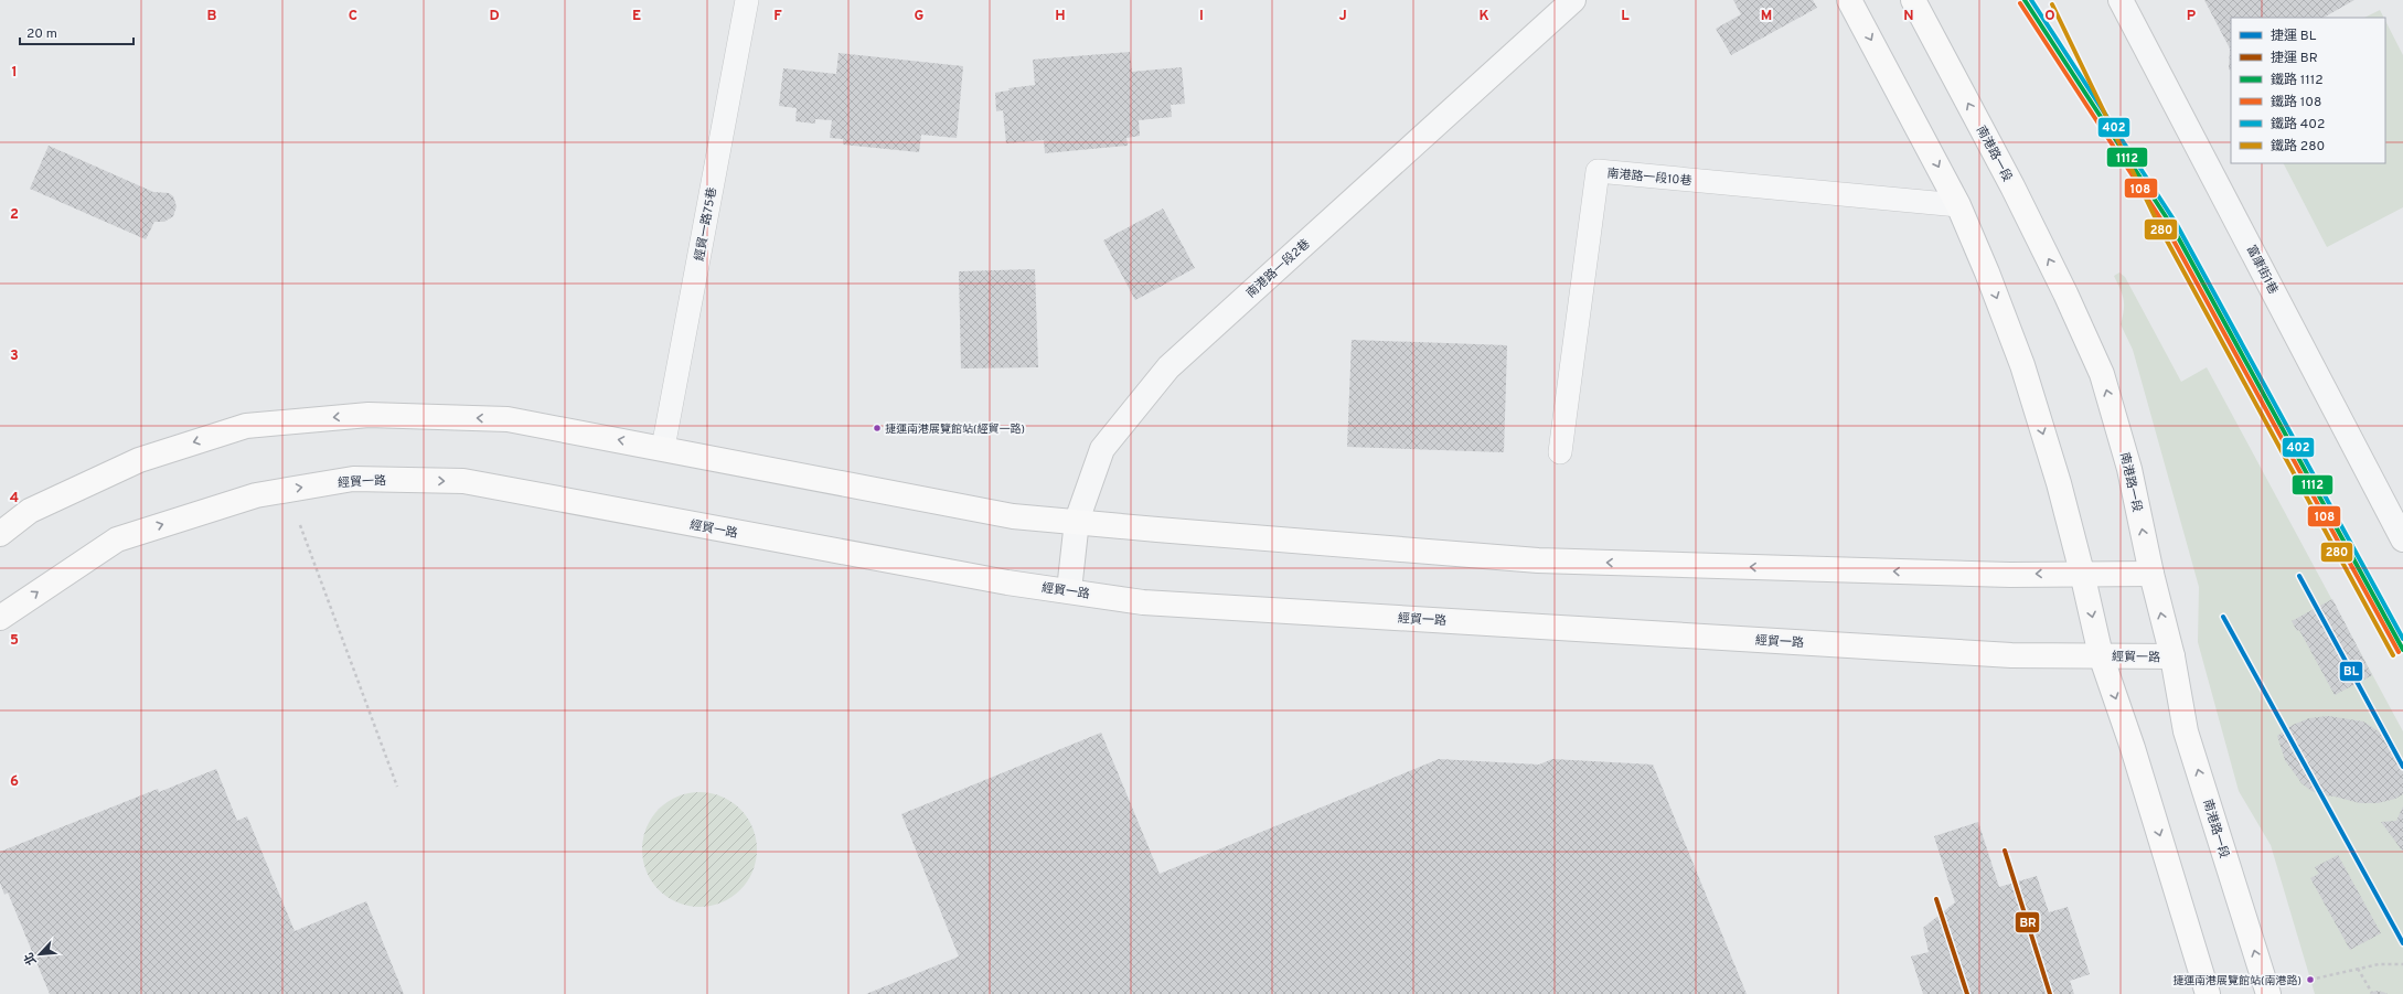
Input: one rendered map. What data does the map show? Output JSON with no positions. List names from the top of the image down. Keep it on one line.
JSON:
{"streets":{"street":["南港路一段","南港路一段2巷","富康街1巷","經貿一路"],"lane":["南港路一段10巷","經貿一路75巷"]},"crossings":[["南港路一段","經貿一路"],["南港路一段2巷","經貿一路"]],"places":["捷運南港展覽館站(經貿一路)","捷運南港展覽館站(南港路)"],"lines":["rail line 1112","rail line 402","rail line 108","rail line 280","metro line BL","metro line BR"],"legend":["捷運 BL","捷運 BR","鐵路 1112","鐵路 108","鐵路 402","鐵路 280"],"scale_bar":"20 m","north":"bottom left","grid":{"columns":["B","C","D","E","F","G","H","I","J","K","L","M","N","O","P"],"rows":["1","2","3","4","5","6"]}}
